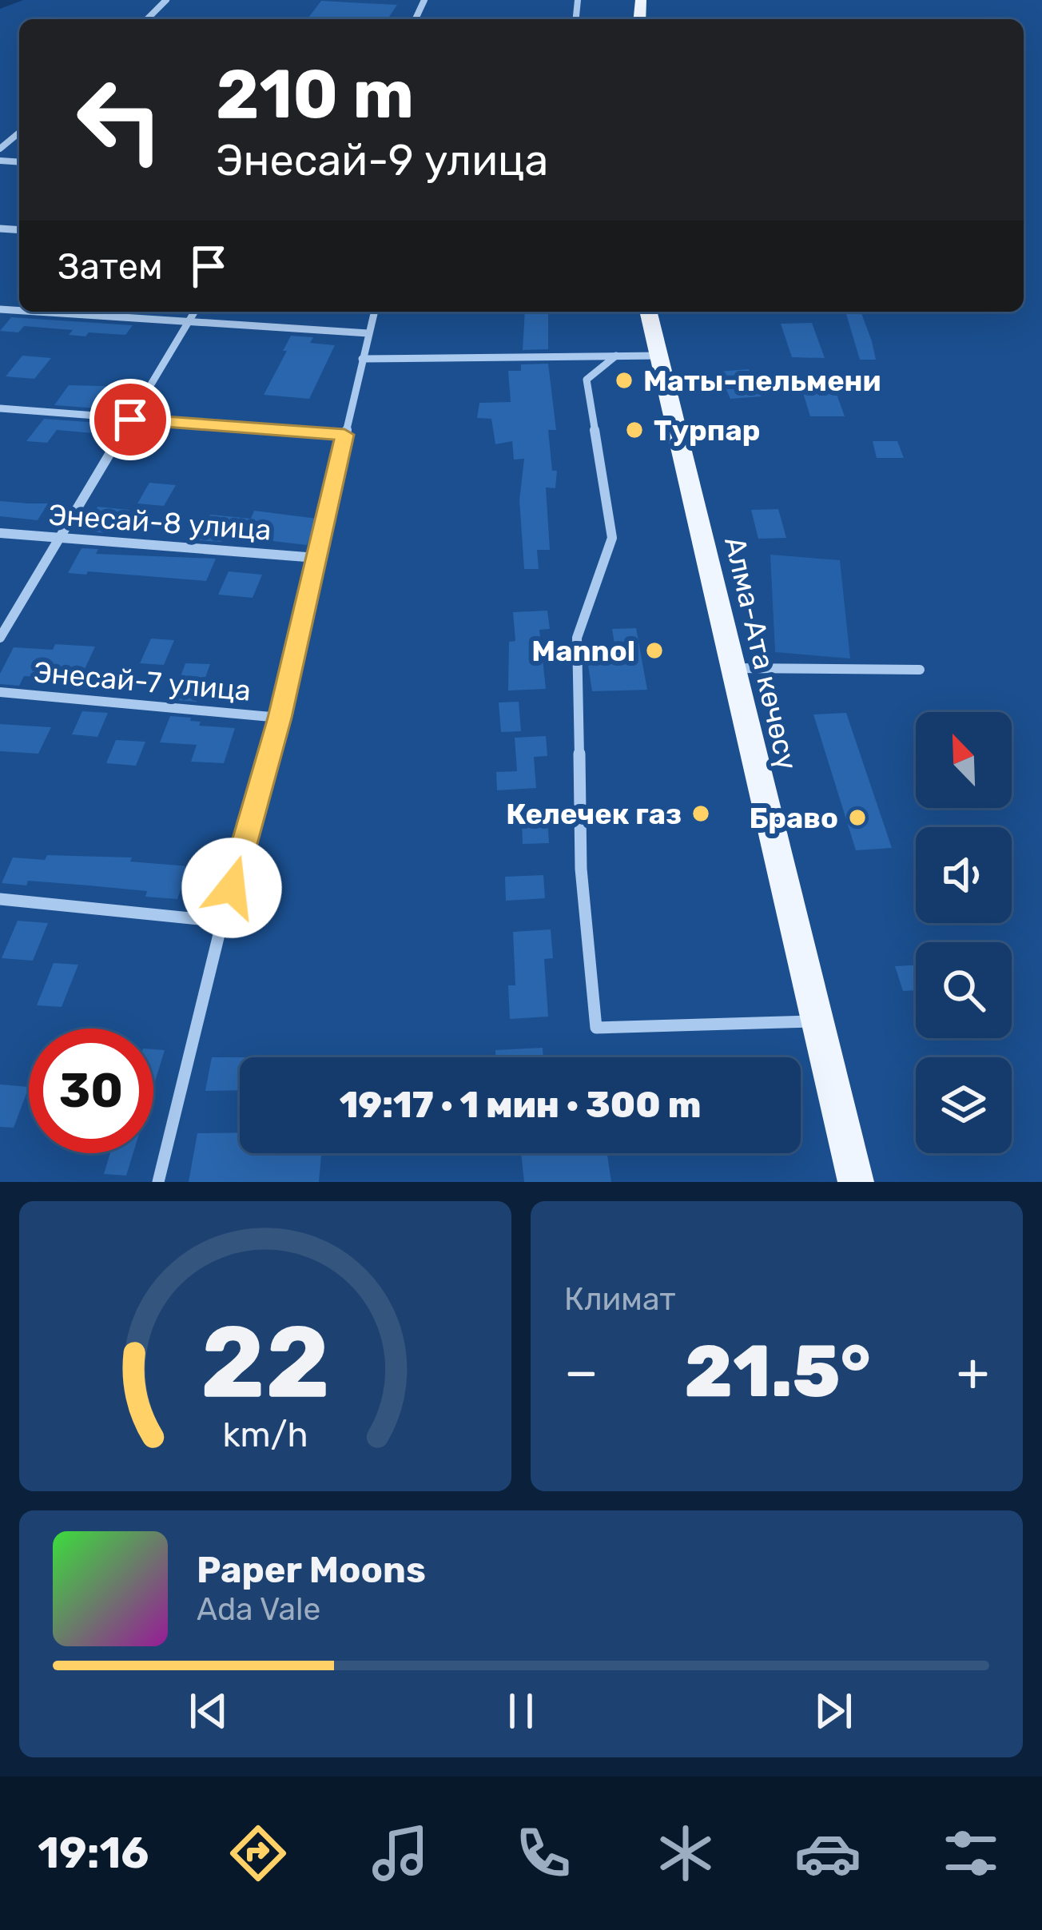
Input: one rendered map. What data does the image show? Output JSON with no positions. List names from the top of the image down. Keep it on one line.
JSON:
{"streets":{"main road":["Алма-Ата көчөсү"],"street":["Энесай-8 улица","Энесай-7 улица"]},"places":["Маты-пельмени","Турпар","Mannol","Келечек газ","Браво"],"north":"top left","page":{"turn":["210 m","Энесай-9 улица"],"then":"Затем","limit":"30","trip":"19:17 · 1 мин · 300 m","tile":"Климат","heat":["−","21.5°","+"],"song":["Paper Moons","Ada Vale"],"tabs":"19:16","gauge":["22","km/h"]}}
